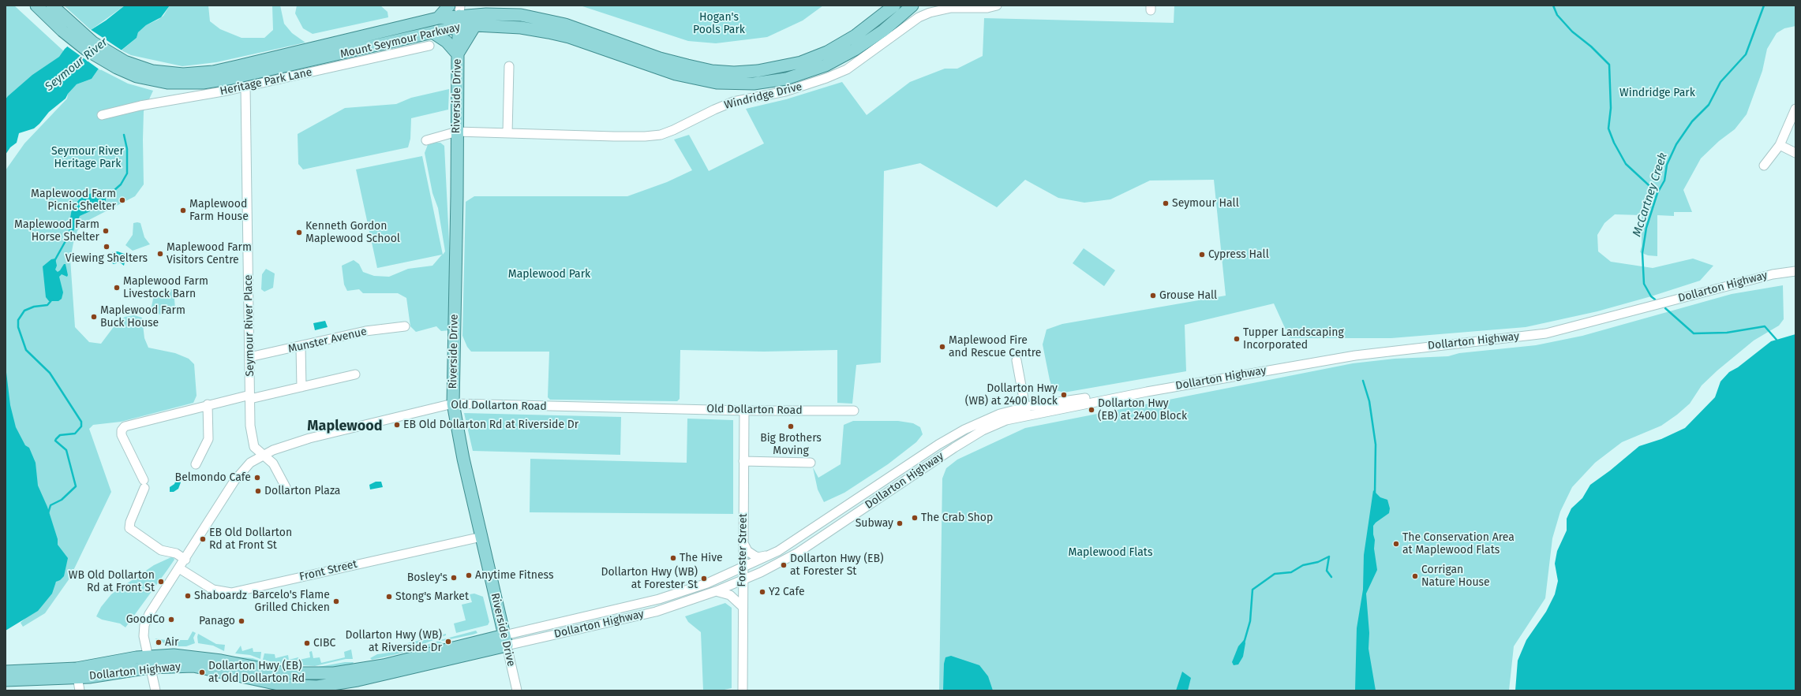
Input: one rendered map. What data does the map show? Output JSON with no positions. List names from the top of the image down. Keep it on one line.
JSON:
{"streets":{"main road":["Mount Seymour Parkway","Riverside Drive","Dollarton Highway"],"street":["Heritage Park Lane","Windridge Drive","Seymour River Place","Munster Avenue","Old Dollarton Road","Forester Street","Front Street"]},"crossings":[["Mount Seymour Parkway","Riverside Drive"],["Heritage Park Lane","Seymour River Place"],["Riverside Drive","Windridge Drive"],["Riverside Drive","Dollarton Highway"],["Riverside Drive","Old Dollarton Road"],["Riverside Drive","Front Street"],["Dollarton Highway","Old Dollarton Road"],["Dollarton Highway","Forester Street"],["Seymour River Place","Munster Avenue"],["Seymour River Place","Old Dollarton Road"],["Old Dollarton Road","Forester Street"],["Old Dollarton Road","Front Street"]],"districts":["Maplewood"],"water":["Seymour River","McCartney Creek"],"parks":["Hogan's Pools Park","Windridge Park","Seymour River Heritage Park","Maplewood Park","Maplewood Flats"],"places":["Maplewood Farm Picnic Shelter","Seymour Hall","Maplewood Farm House","Maplewood Farm Horse Shelter","Kenneth Gordon Maplewood School","Viewing Shelters","Maplewood Farm Visitors Centre","Cypress Hall","Maplewood Farm Livestock Barn","Grouse Hall","Maplewood Farm Buck House","Tupper Landscaping Incorporated","Maplewood Fire and Rescue Centre","Dollarton Hwy (WB) at 2400 Block","Dollarton Hwy (EB) at 2400 Block","EB Old Dollarton Rd at Riverside Dr","Big Brothers Moving","Belmondo Cafe","Dollarton Plaza","The Crab Shop","Subway","EB Old Dollarton Rd at Front St","The Conservation Area at Maplewood Flats","The Hive","Dollarton Hwy (EB) at Forester St","Anytime Fitness","Corrigan Nature House","Bosley's","Dollarton Hwy (WB) at Forester St","WB Old Dollarton Rd at Front St","Y2 Cafe","Shaboardz","Stong's Market","Barcelo's Flame Grilled Chicken","GoodCo","Panago","Dollarton Hwy (WB) at Riverside Dr","Air","CIBC","Dollarton Hwy (EB) at Old Dollarton Rd"]}
